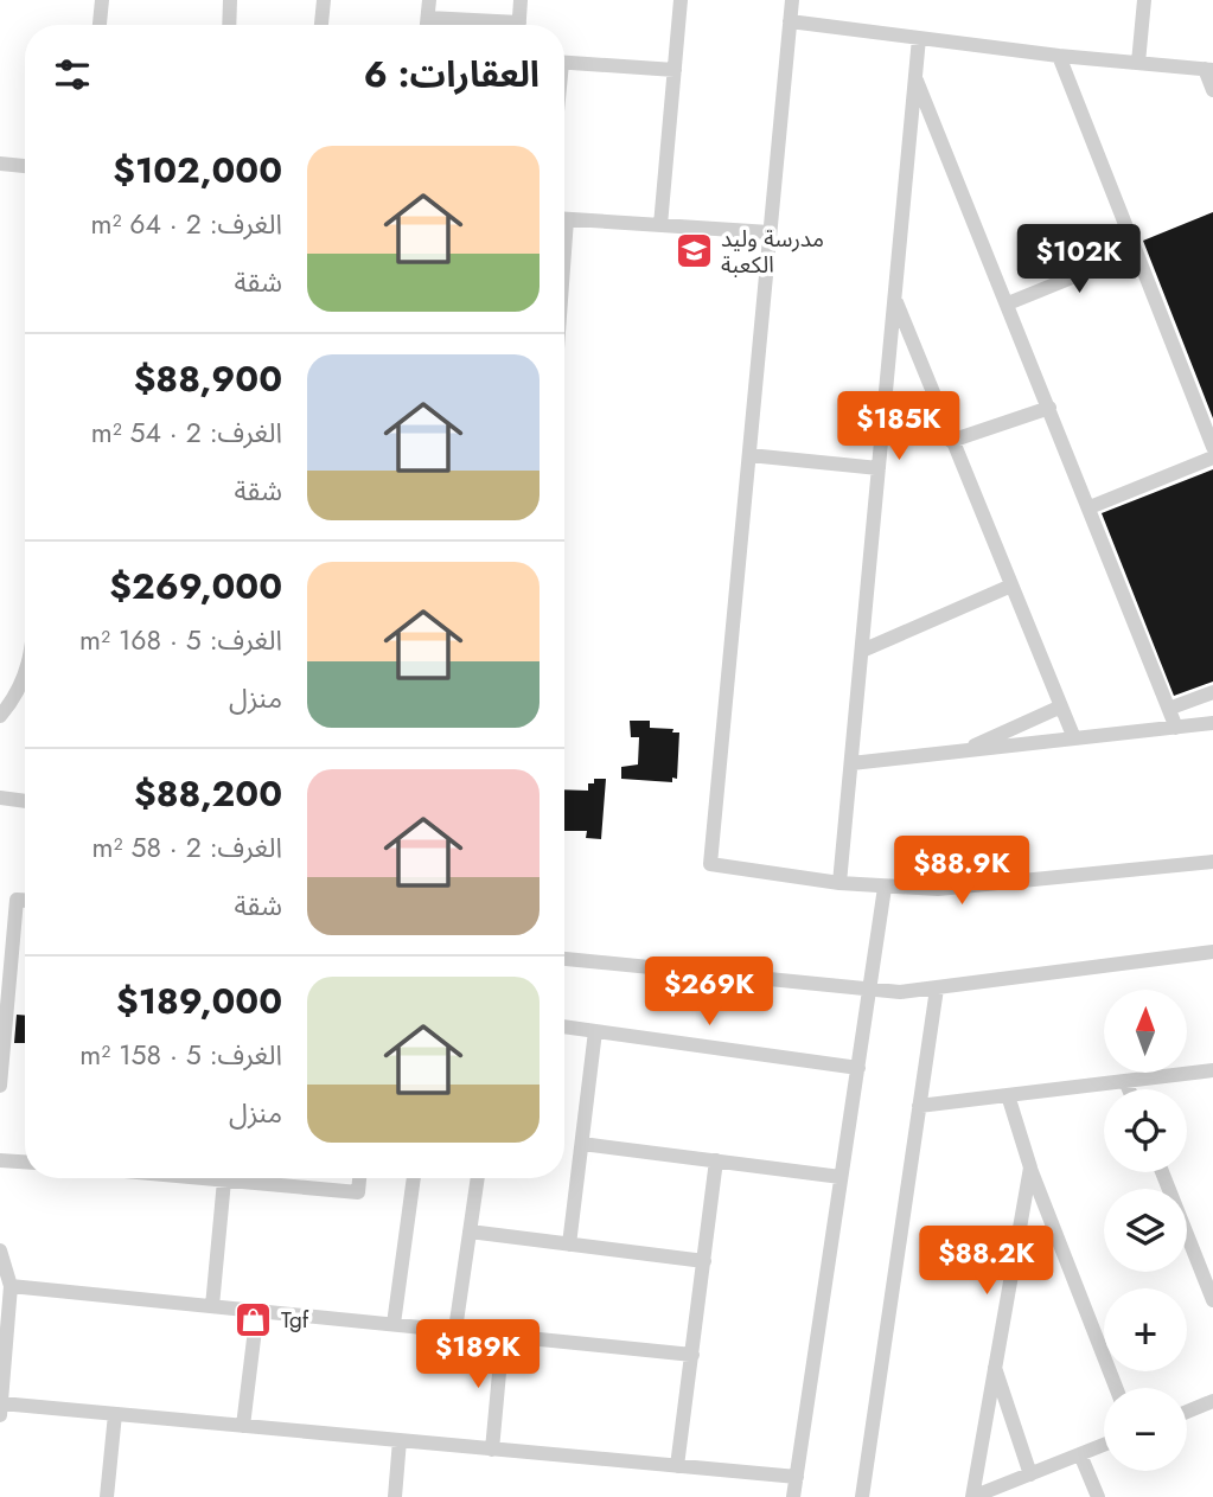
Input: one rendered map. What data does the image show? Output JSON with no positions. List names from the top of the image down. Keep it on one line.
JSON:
{"places":{"school or university":["مدرسة وليد الكعبة"],"shop":["Tgf"]},"north":"top","page":{"heading":"العقارات: 6","list":[{"name":"$102,000","note":"الغرف: 2 · 64 m² · شقة"},{"name":"$88,900","note":"الغرف: 2 · 54 m² · شقة"},{"name":"$269,000","note":"الغرف: 5 · 168 m² · منزل"},{"name":"$88,200","note":"الغرف: 2 · 58 m² · شقة"},{"name":"$189,000","note":"الغرف: 5 · 158 m² · منزل"}],"price":["$102K","$185K","$88.9K","$269K","$88.2K","$189K"],"map_buttons":["+","−"]}}
